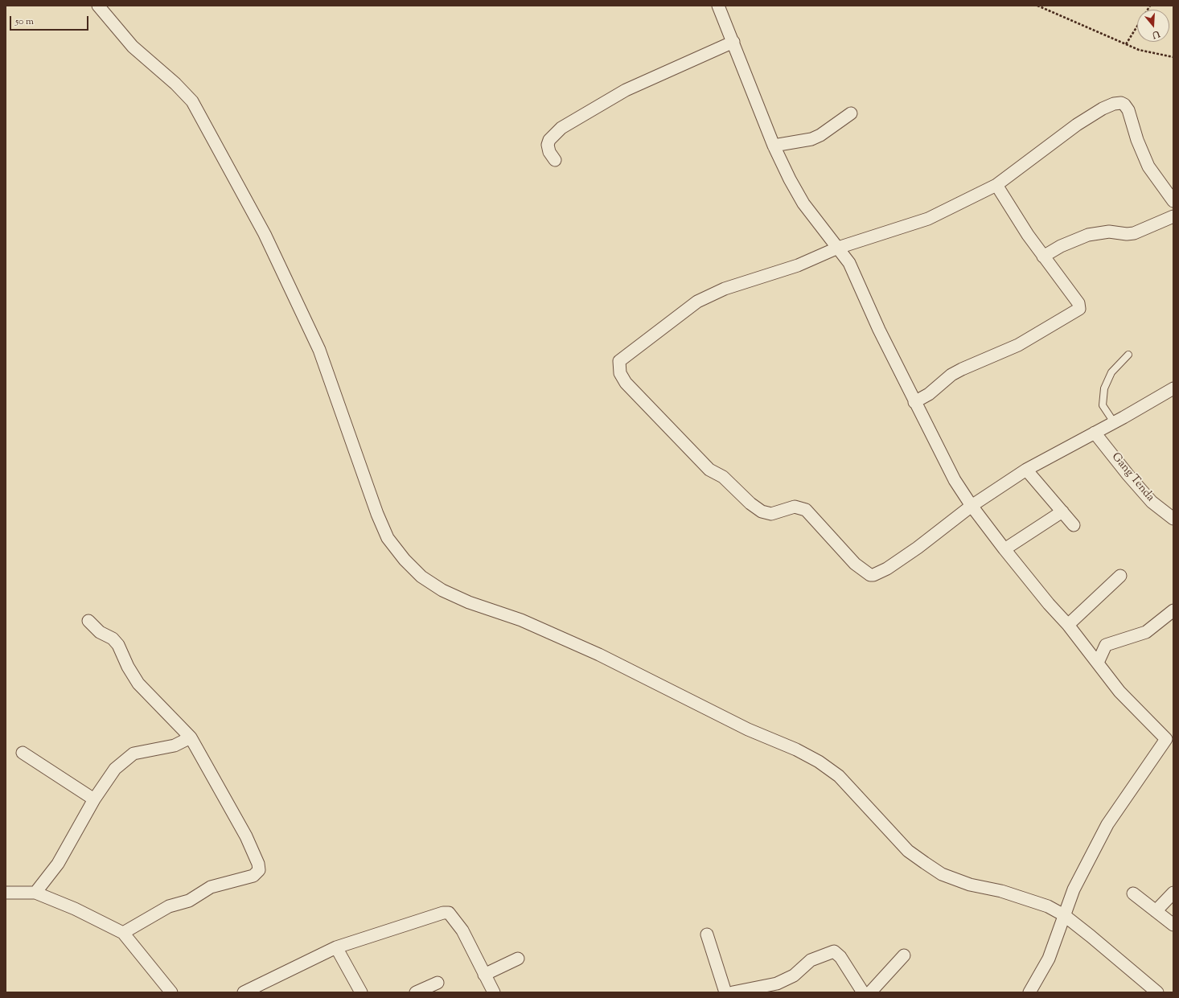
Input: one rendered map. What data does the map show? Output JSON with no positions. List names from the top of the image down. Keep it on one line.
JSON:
{"streets":{"street":["Gang Tenda"]},"scale_bar":"50 m","north":"bottom"}
